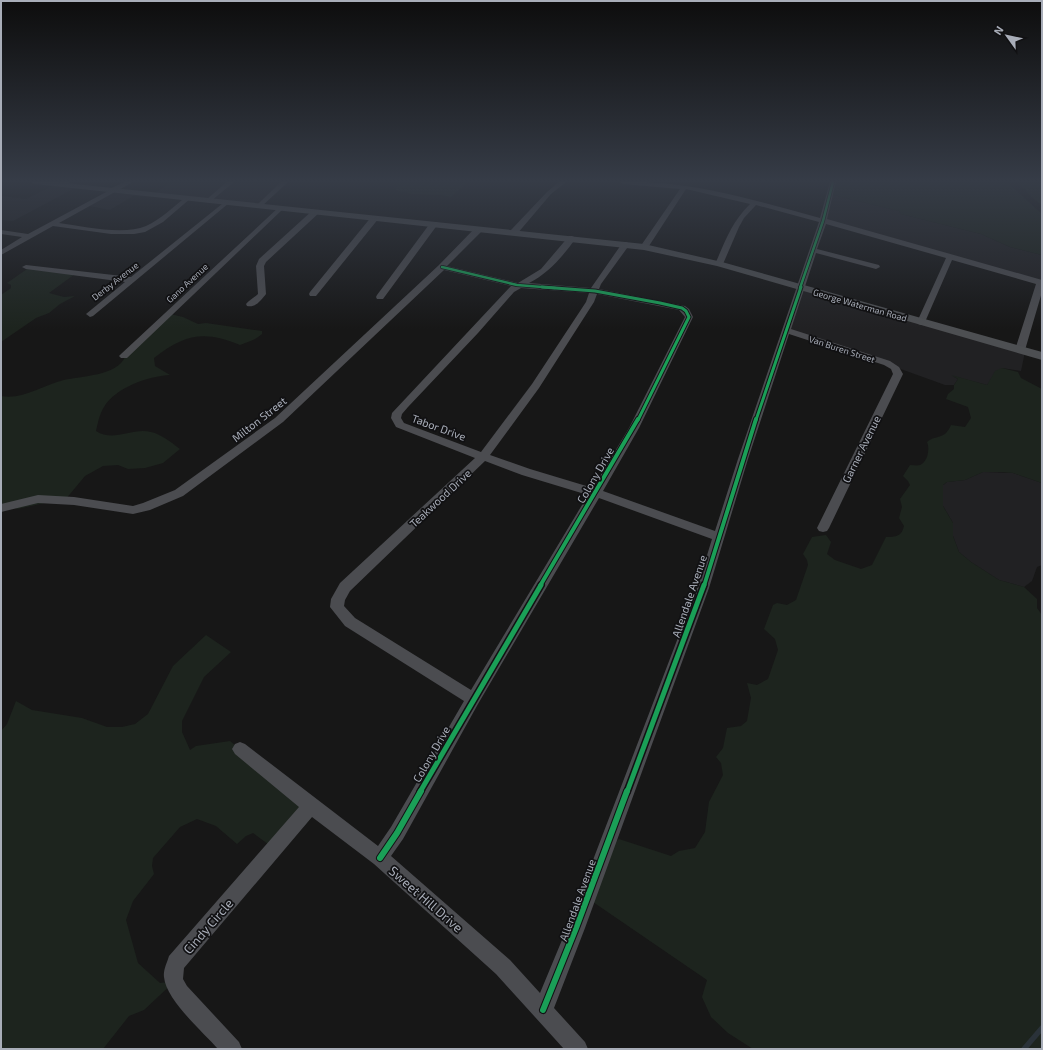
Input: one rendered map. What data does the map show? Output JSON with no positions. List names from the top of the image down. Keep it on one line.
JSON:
{"streets":{"main road":["George Waterman Road"],"street":["Derby Avenue","Gano Avenue","Van Buren Street","Milton Street","Tabor Drive","Garner Avenue","Colony Drive","Teakwood Drive","Allendale Avenue","Sweet Hill Drive","Cindy Circle"]},"crossings":[["George Waterman Road","Tabor Drive"],["George Waterman Road","Teakwood Drive"],["George Waterman Road","Allendale Avenue"],["Van Buren Street","Garner Avenue"],["Van Buren Street","Allendale Avenue"],["Milton Street","Colony Drive"],["Tabor Drive","Colony Drive"],["Tabor Drive","Teakwood Drive"],["Tabor Drive","Allendale Avenue"],["Colony Drive","Teakwood Drive"],["Colony Drive","Sweet Hill Drive"],["Allendale Avenue","Sweet Hill Drive"],["Sweet Hill Drive","Cindy Circle"]],"north":"top left"}
